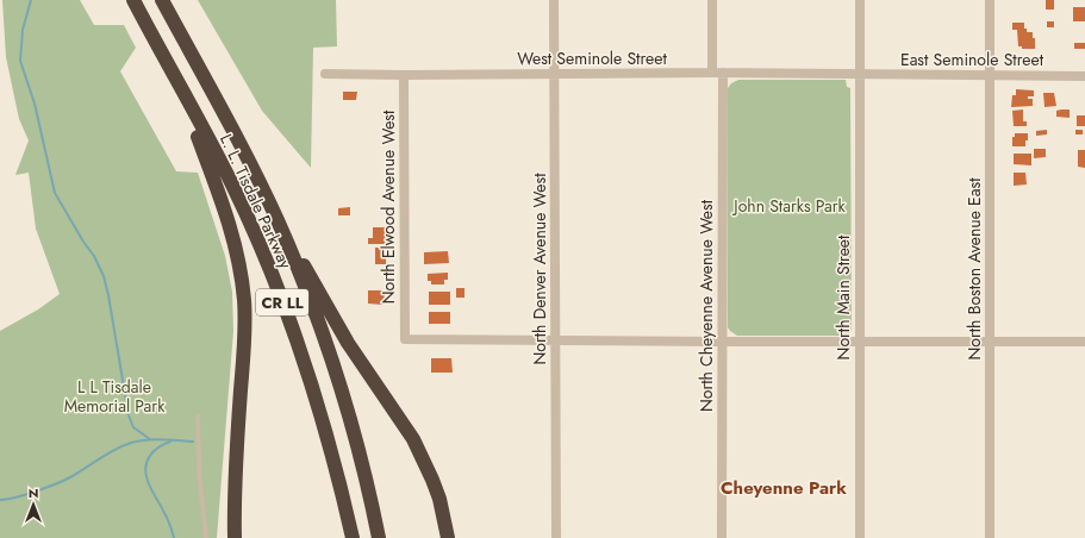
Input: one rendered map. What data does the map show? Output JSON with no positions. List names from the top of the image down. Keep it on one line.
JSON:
{"streets":{"highway":["L. L. Tisdale Parkway","CR LL"],"street":["West Seminole Street","East Seminole Street","North Elwood Avenue West","North Denver Avenue West","North Boston Avenue East","North Main Street","North Cheyenne Avenue West"]},"crossings":[["West Seminole Street","East Seminole Street"],["West Seminole Street","North Elwood Avenue West"],["West Seminole Street","North Denver Avenue West"],["West Seminole Street","North Main Street"],["West Seminole Street","North Cheyenne Avenue West"],["East Seminole Street","North Boston Avenue East"],["East Seminole Street","North Main Street"],["North Elwood Avenue West","North Denver Avenue West"]],"districts":["Cheyenne Park"],"parks":["John Starks Park","L L Tisdale Memorial Park"],"north":"top"}
